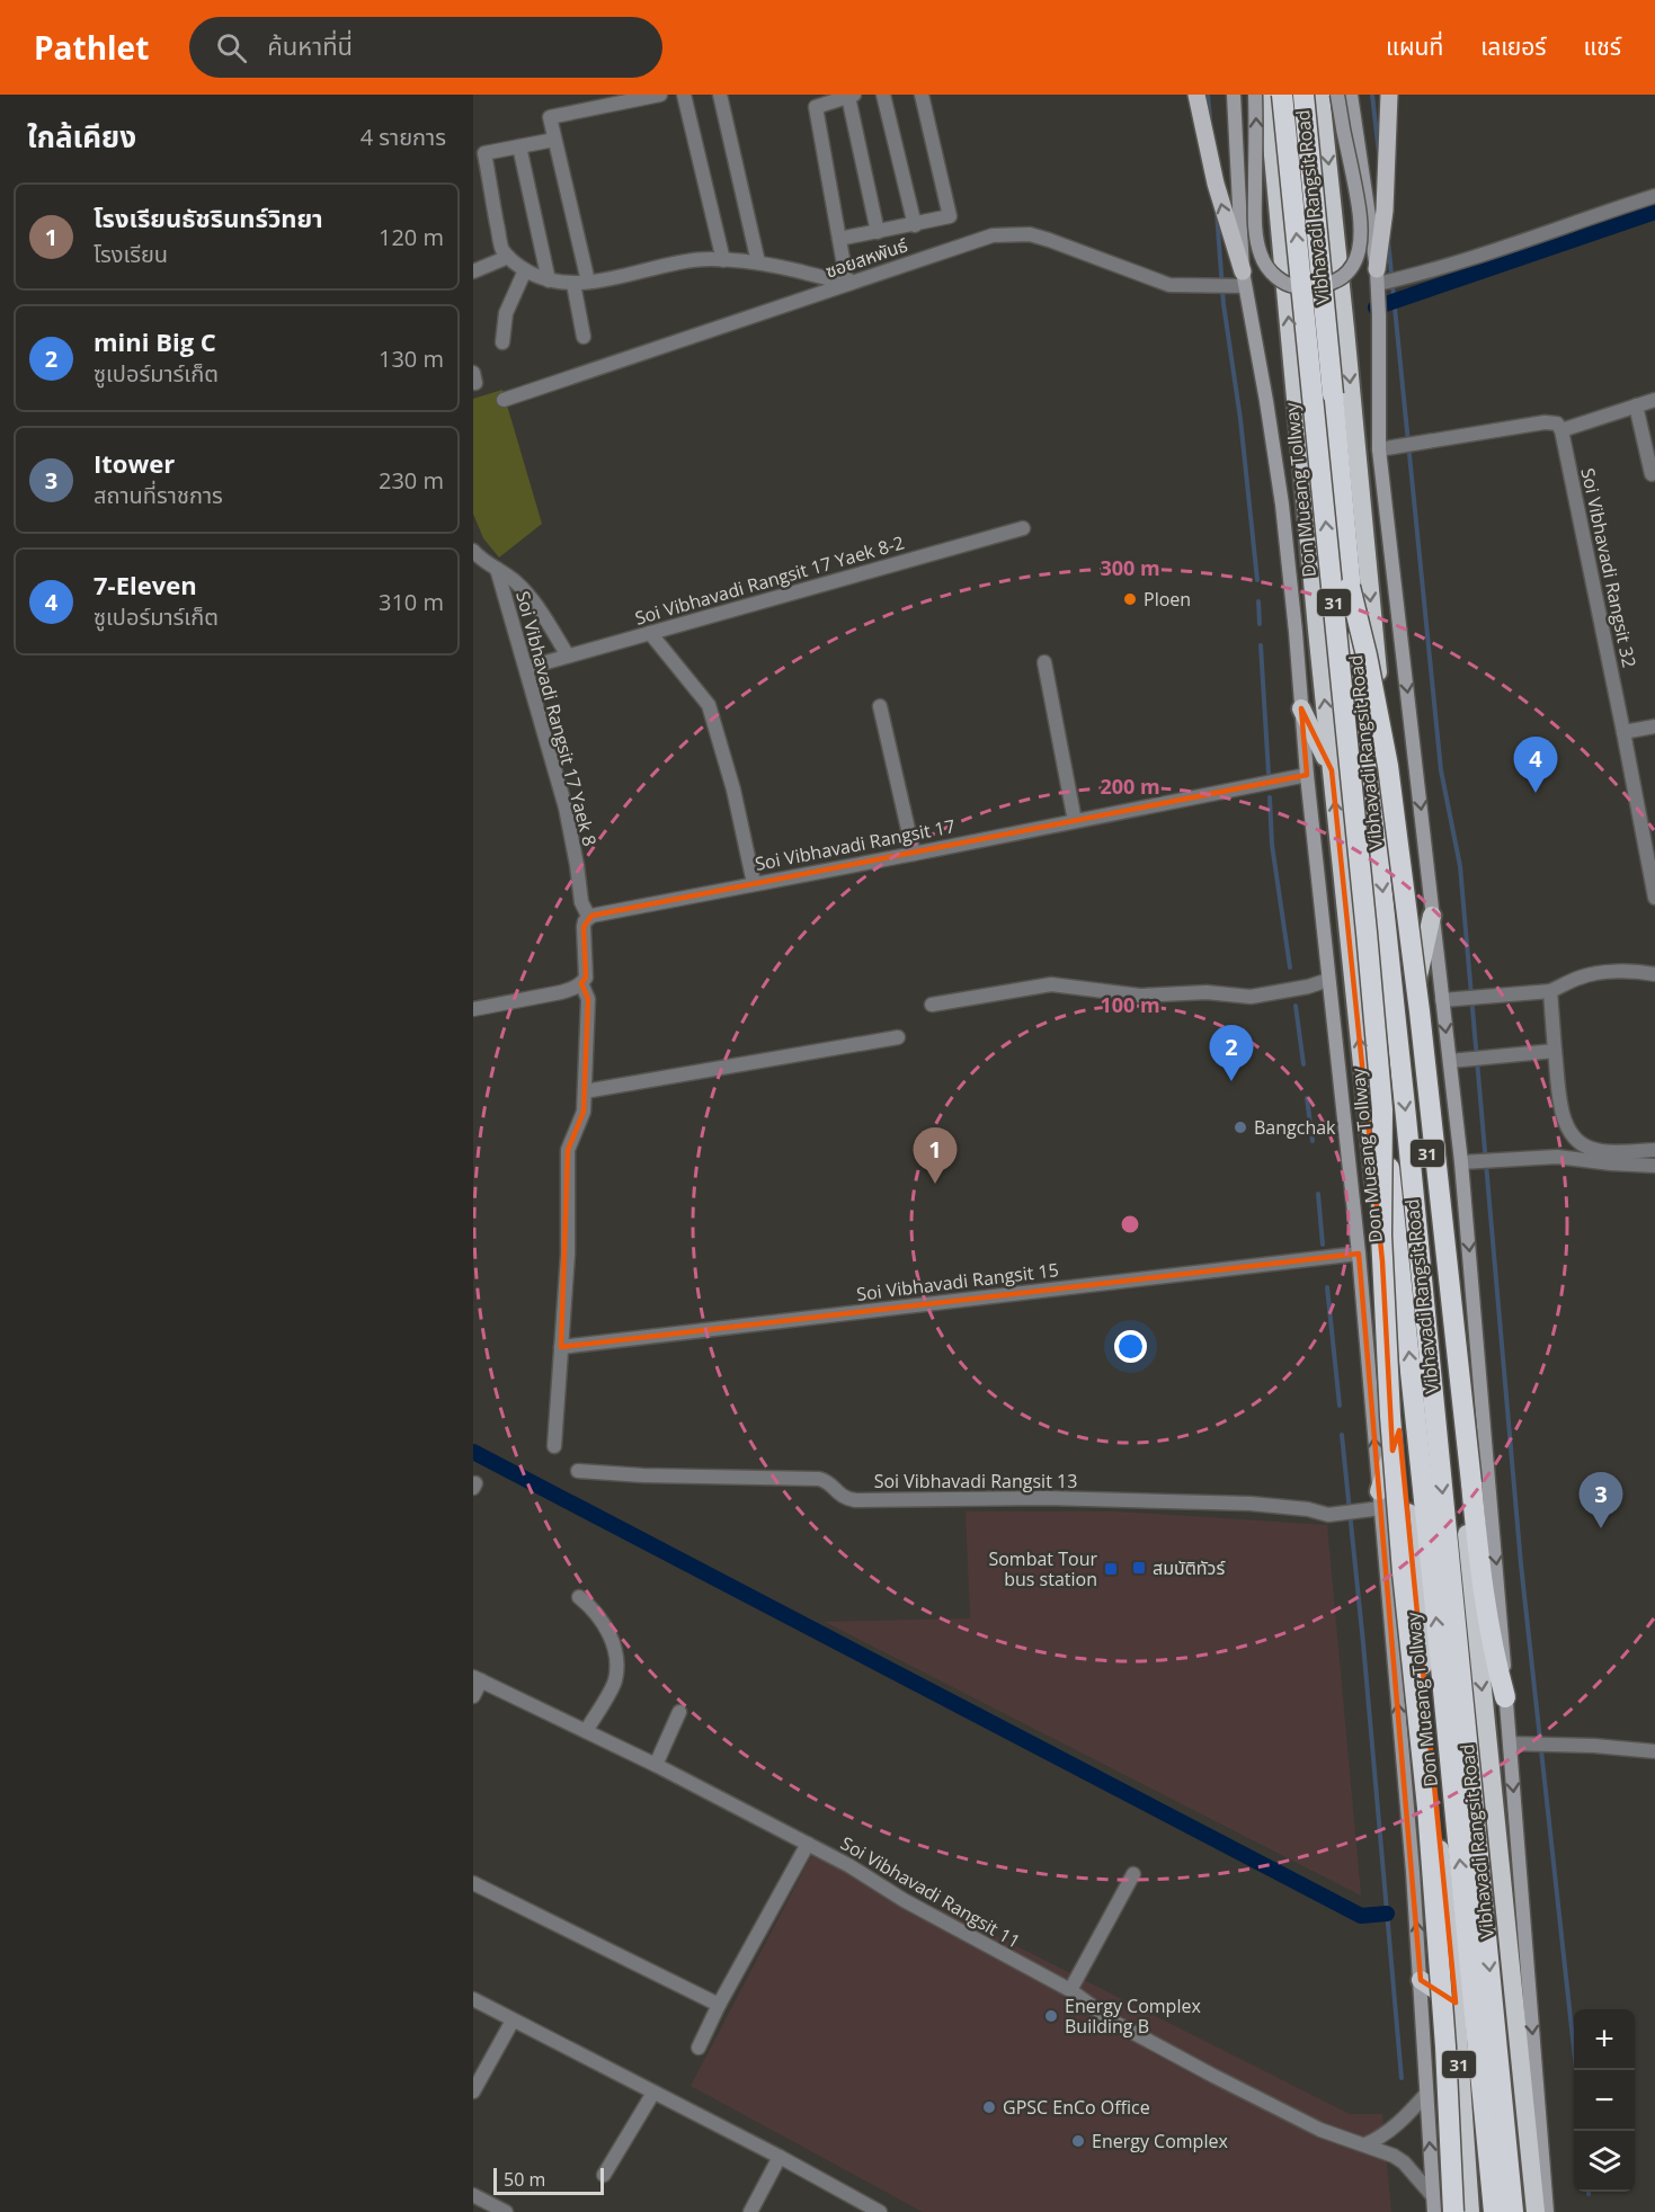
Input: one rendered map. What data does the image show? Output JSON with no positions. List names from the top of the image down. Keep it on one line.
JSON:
{"streets":{"highway":["Vibhavadi Rangsit Road","Don Mueang Tollway","31"],"street":["ซอยสหพันธ์","Soi Vibhavadi Rangsit 32","Soi Vibhavadi Rangsit 17 Yaek 8-2","Soi Vibhavadi Rangsit 17 Yaek 8","Soi Vibhavadi Rangsit 17","Soi Vibhavadi Rangsit 15","Soi Vibhavadi Rangsit 13","Soi Vibhavadi Rangsit 11"]},"crossings":[["ซอยสหพันธ์","31"],["Soi Vibhavadi Rangsit 17 Yaek 8-2","Soi Vibhavadi Rangsit 17 Yaek 8"],["31","Soi Vibhavadi Rangsit 17"],["31","Soi Vibhavadi Rangsit 15"],["31","Soi Vibhavadi Rangsit 13"],["31","Soi Vibhavadi Rangsit 11"],["Soi Vibhavadi Rangsit 17 Yaek 8","Soi Vibhavadi Rangsit 17"]],"places":{"other":["Ploen","Bangchak","Energy Complex Building B","GPSC EnCo Office","Energy Complex"],"transit":["สมบัติทัวร์","Sombat Tour bus station"]},"scale_bar":"50 m","page":{"header":"Pathlet","search":"ค้นหาที่นี่","nav":["แผนที่","เลเยอร์","แชร์"],"heading":["ใกล้เคียง","4 รายการ"],"list":[{"mark":"1","name":"โรงเรียนธัชรินทร์วิทยา","note":"โรงเรียน","value":"120 m"},{"mark":"2","name":"mini Big C","note":"ซูเปอร์มาร์เก็ต","value":"130 m"},{"mark":"3","name":"Itower","note":"สถานที่ราชการ","value":"230 m"},{"mark":"4","name":"7-Eleven","note":"ซูเปอร์มาร์เก็ต","value":"310 m"}],"pins":["4","2","1","3"],"map_buttons":["+","−"],"scale":"50 m"},"rings":["300 m","200 m","100 m"]}
